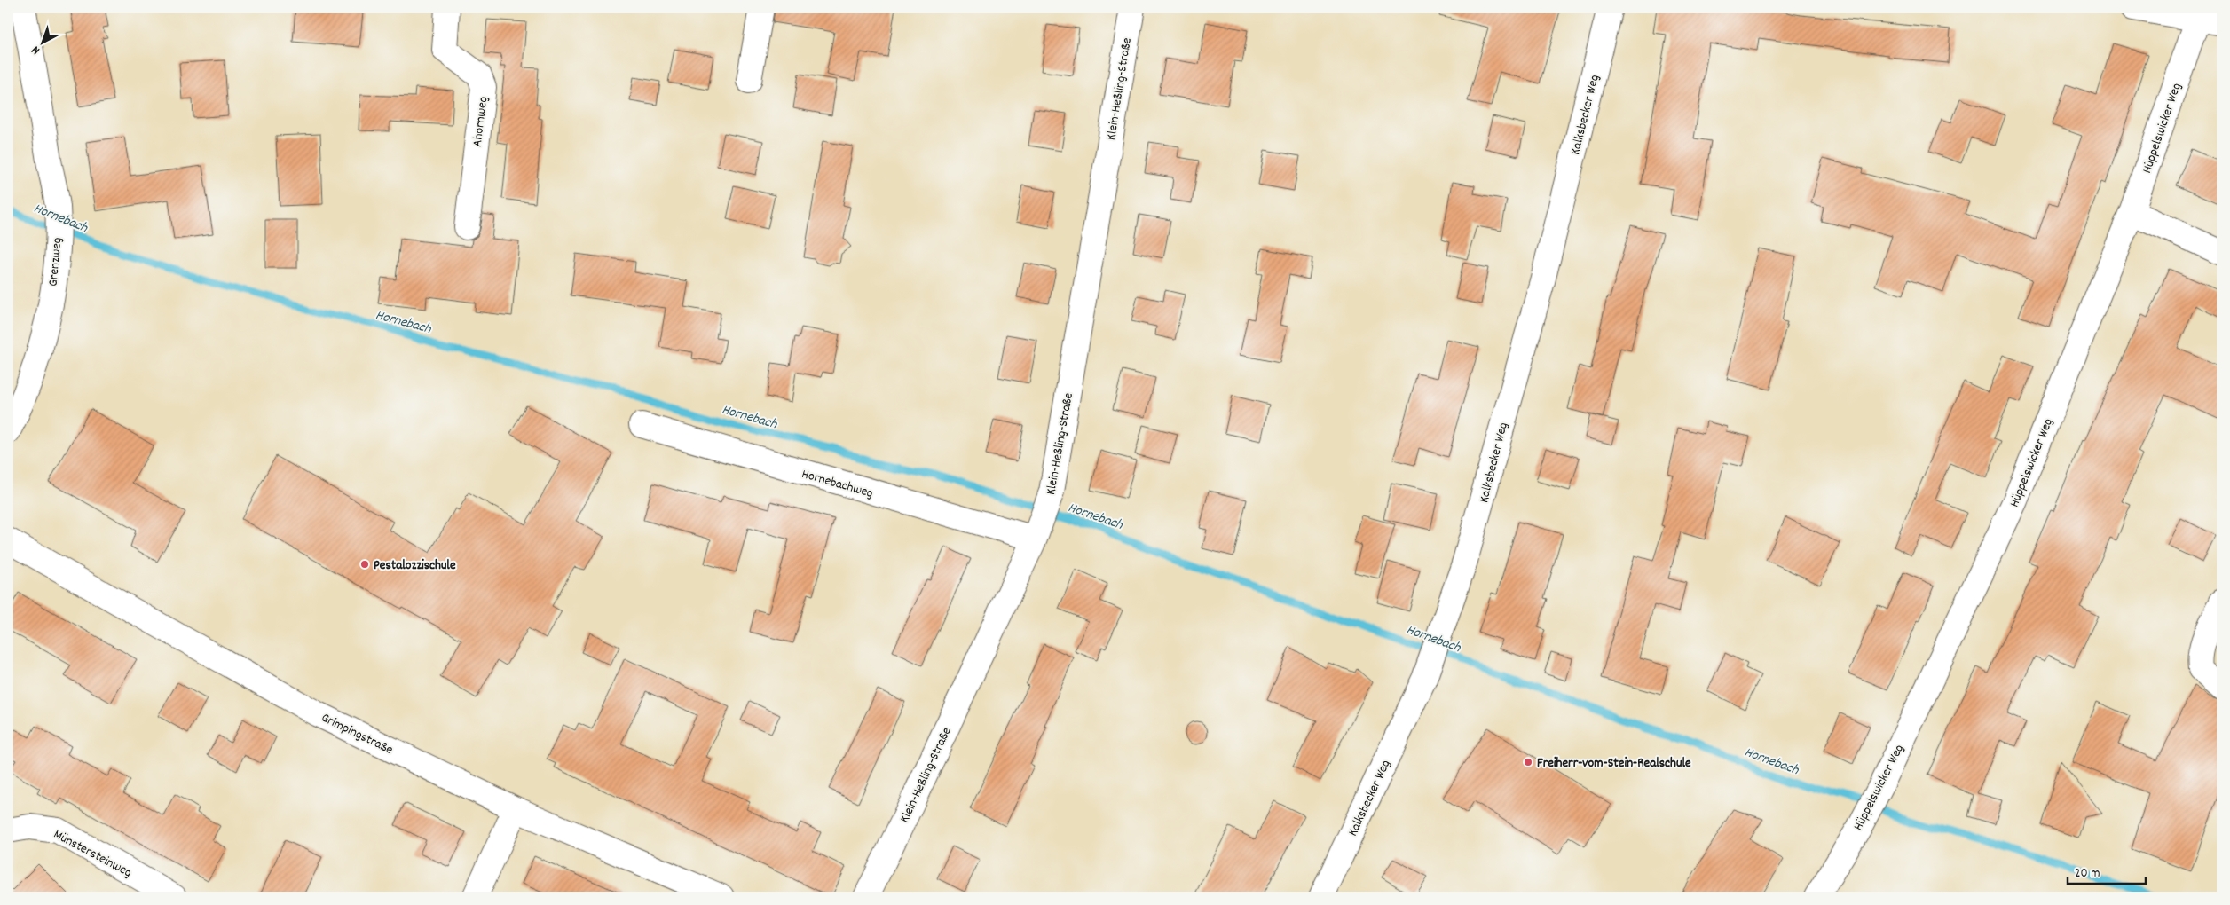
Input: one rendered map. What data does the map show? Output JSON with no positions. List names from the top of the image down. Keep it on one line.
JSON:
{"streets":{"street":["Klein-Heßling-Straße","Kalksbecker Weg","Ahornweg","Hüppelswicker Weg","Grenzweg","Hornebachweg","Grimpingstraße","Münstersteinweg"]},"crossings":[["Klein-Heßling-Straße","Hornebachweg"]],"water":["Hornebach"],"places":["Pestalozzischule","Freiherr-vom-Stein-Realschule"],"scale_bar":"20 m","north":"bottom left"}
